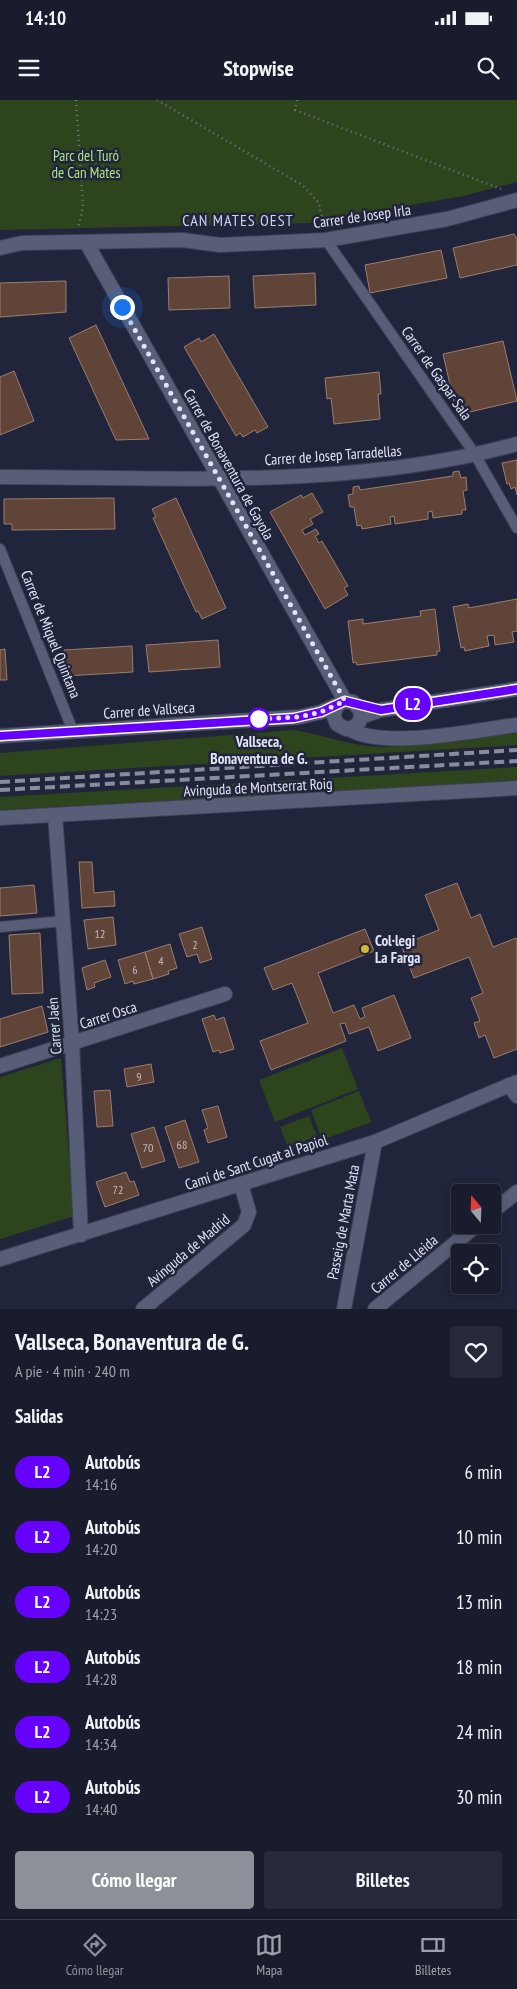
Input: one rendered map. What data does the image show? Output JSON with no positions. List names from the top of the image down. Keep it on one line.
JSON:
{"streets":{"street":["Carrer de Josep Irla","Carrer de Gaspar Sala","Carrer de Josep Tarradellas","Carrer de Bonaventura de Gayola","Carrer de Miquel Quintana","Carrer de Vallseca","Avinguda de Montserrat Roig","Carrer Osca","Carrer Jaén","Camí de Sant Cugat al Papiol","Passeig de Marta Mata","Avinguda de Madrid","Carrer de Lleida"]},"crossings":[["Carrer de Josep Irla","Carrer de Gaspar Sala"],["Carrer de Josep Irla","Carrer de Bonaventura de Gayola"],["Carrer de Gaspar Sala","Carrer de Josep Tarradellas"],["Carrer de Josep Tarradellas","Carrer de Bonaventura de Gayola"],["Carrer de Bonaventura de Gayola","Carrer de Vallseca"],["Carrer de Miquel Quintana","Carrer de Vallseca"],["Avinguda de Montserrat Roig","Carrer Jaén"],["Carrer Osca","Carrer Jaén"],["Carrer Jaén","Camí de Sant Cugat al Papiol"],["Camí de Sant Cugat al Papiol","Passeig de Marta Mata"],["Camí de Sant Cugat al Papiol","Avinguda de Madrid"]],"districts":["CAN MATES OEST"],"parks":["Parc del Turó de Can Mates"],"places":["Vallseca, Bonaventura de G.","Col·legi La Farga"],"lines":["bus line L2"],"house_numbers":["12","2","4","6","9","68","70","72"],"north":"top","page":{"status":"14:10","header":"Stopwise","on_map":"L2","heading":[["Vallseca, Bonaventura de G.","A pie · 4 min · 240 m"],"Salidas"],"list":[{"mark":"L2","name":"Autobús","note":"14:16","value":"6 min"},{"mark":"L2","name":"Autobús","note":"14:20","value":"10 min"},{"mark":"L2","name":"Autobús","note":"14:23","value":"13 min"},{"mark":"L2","name":"Autobús","note":"14:28","value":"18 min"},{"mark":"L2","name":"Autobús","note":"14:34","value":"24 min"},{"mark":"L2","name":"Autobús","note":"14:40","value":"30 min"}],"buttons":["Cómo llegar","Billetes"],"tabs":["Cómo llegar","Mapa","Billetes"]}}
